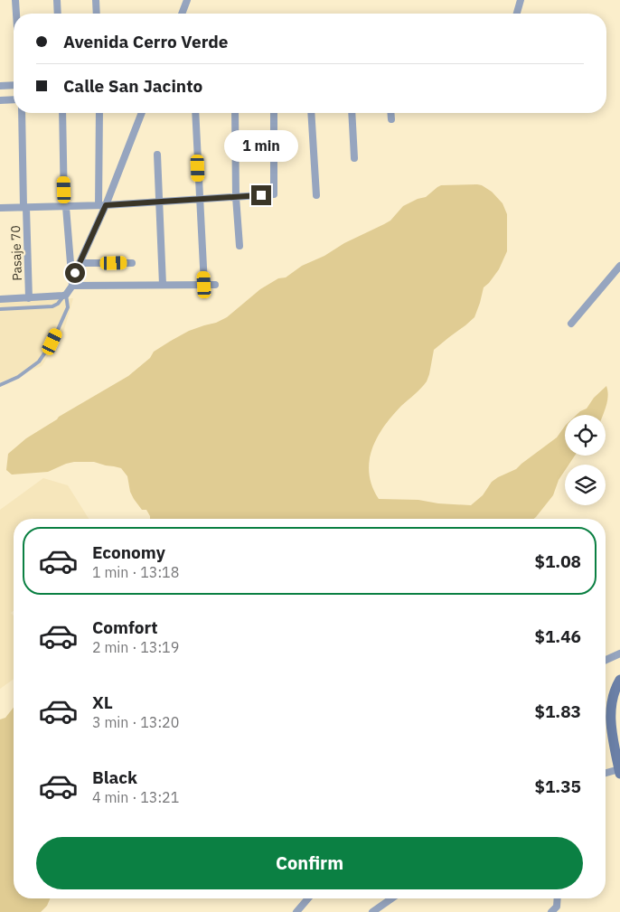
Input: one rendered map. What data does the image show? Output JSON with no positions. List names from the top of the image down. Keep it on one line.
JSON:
{"streets":{"street":["Pasaje 70"]},"page":{"banner":["Avenida Cerro Verde","Calle San Jacinto"],"bubble":"1 min","list":[{"name":"Economy","note":"1 min · 13:18","value":"$1.08"},{"name":"Comfort","note":"2 min · 13:19","value":"$1.46"},{"name":"XL","note":"3 min · 13:20","value":"$1.83"},{"name":"Black","note":"4 min · 13:21","value":"$1.35"}],"buttons":"Confirm"}}
